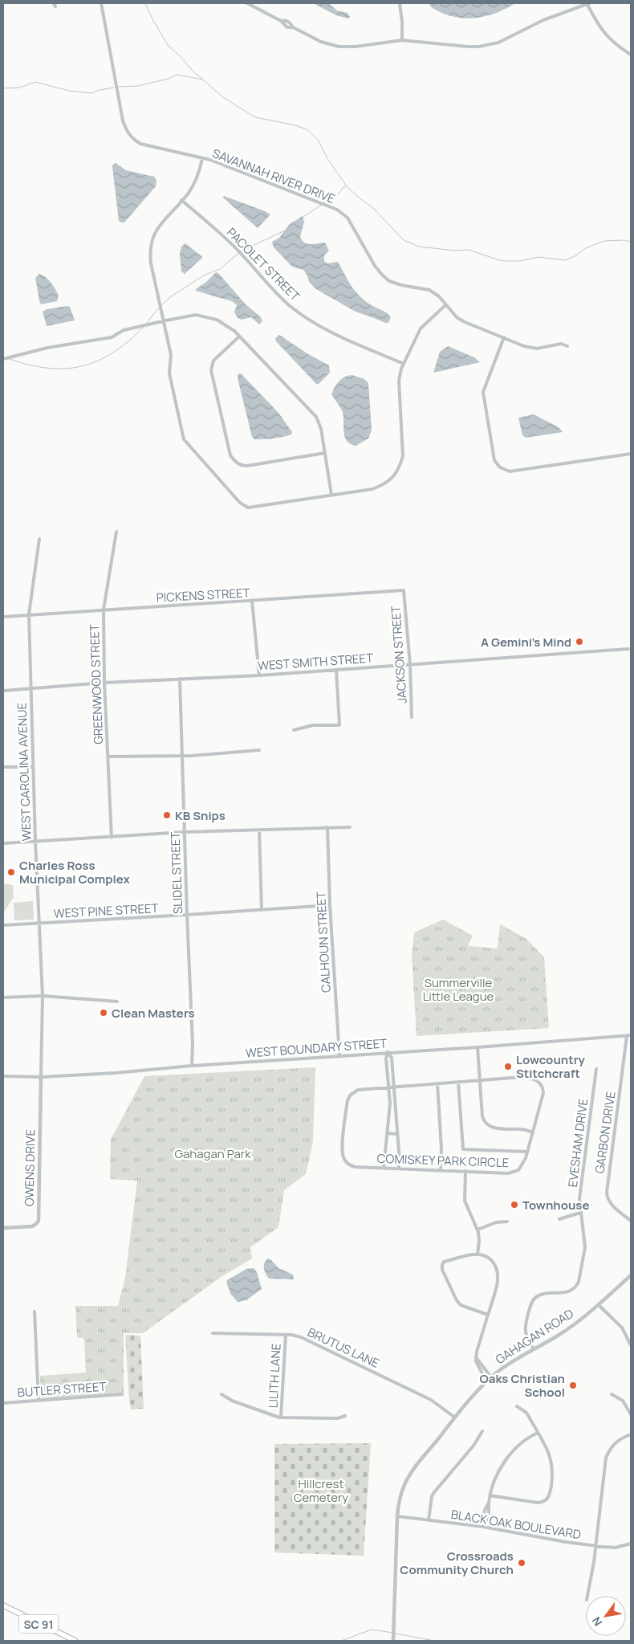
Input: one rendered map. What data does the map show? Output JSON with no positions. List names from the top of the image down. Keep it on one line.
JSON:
{"streets":{"main road":["SC 91"],"street":["SAVANNAH RIVER DRIVE","PACOLET STREET","PICKENS STREET","JACKSON STREET","WEST SMITH STREET","GREENWOOD STREET","WEST CAROLINA AVENUE","SLIDEL STREET","WEST PINE STREET","CALHOUN STREET","WEST BOUNDARY STREET","GARBON DRIVE","EVESHAM DRIVE","COMISKEY PARK CIRCLE","OWENS DRIVE","GAHAGAN ROAD","BRUTUS LANE","LILITH LANE","BUTLER STREET","BLACK OAK BOULEVARD"]},"crossings":[["PICKENS STREET","JACKSON STREET"],["PICKENS STREET","GREENWOOD STREET"],["PICKENS STREET","WEST CAROLINA AVENUE"],["JACKSON STREET","WEST SMITH STREET"],["WEST SMITH STREET","GREENWOOD STREET"],["WEST SMITH STREET","WEST CAROLINA AVENUE"],["WEST SMITH STREET","SLIDEL STREET"],["WEST CAROLINA AVENUE","WEST PINE STREET"],["WEST CAROLINA AVENUE","WEST BOUNDARY STREET"],["WEST CAROLINA AVENUE","OWENS DRIVE"],["SLIDEL STREET","WEST PINE STREET"],["SLIDEL STREET","WEST BOUNDARY STREET"],["WEST PINE STREET","CALHOUN STREET"],["CALHOUN STREET","WEST BOUNDARY STREET"],["WEST BOUNDARY STREET","GARBON DRIVE"],["WEST BOUNDARY STREET","OWENS DRIVE"],["EVESHAM DRIVE","GAHAGAN ROAD"],["GAHAGAN ROAD","BRUTUS LANE"],["GAHAGAN ROAD","BLACK OAK BOULEVARD"],["BRUTUS LANE","LILITH LANE"]],"parks":["Summerville Little League","Gahagan Park","Hillcrest Cemetery"],"places":["A Gemini's Mind","KB Snips","Charles Ross Municipal Complex","Clean Masters","Lowcountry Stitchcraft","Townhouse","Oaks Christian School","Crossroads Community Church"],"north":"bottom left"}
